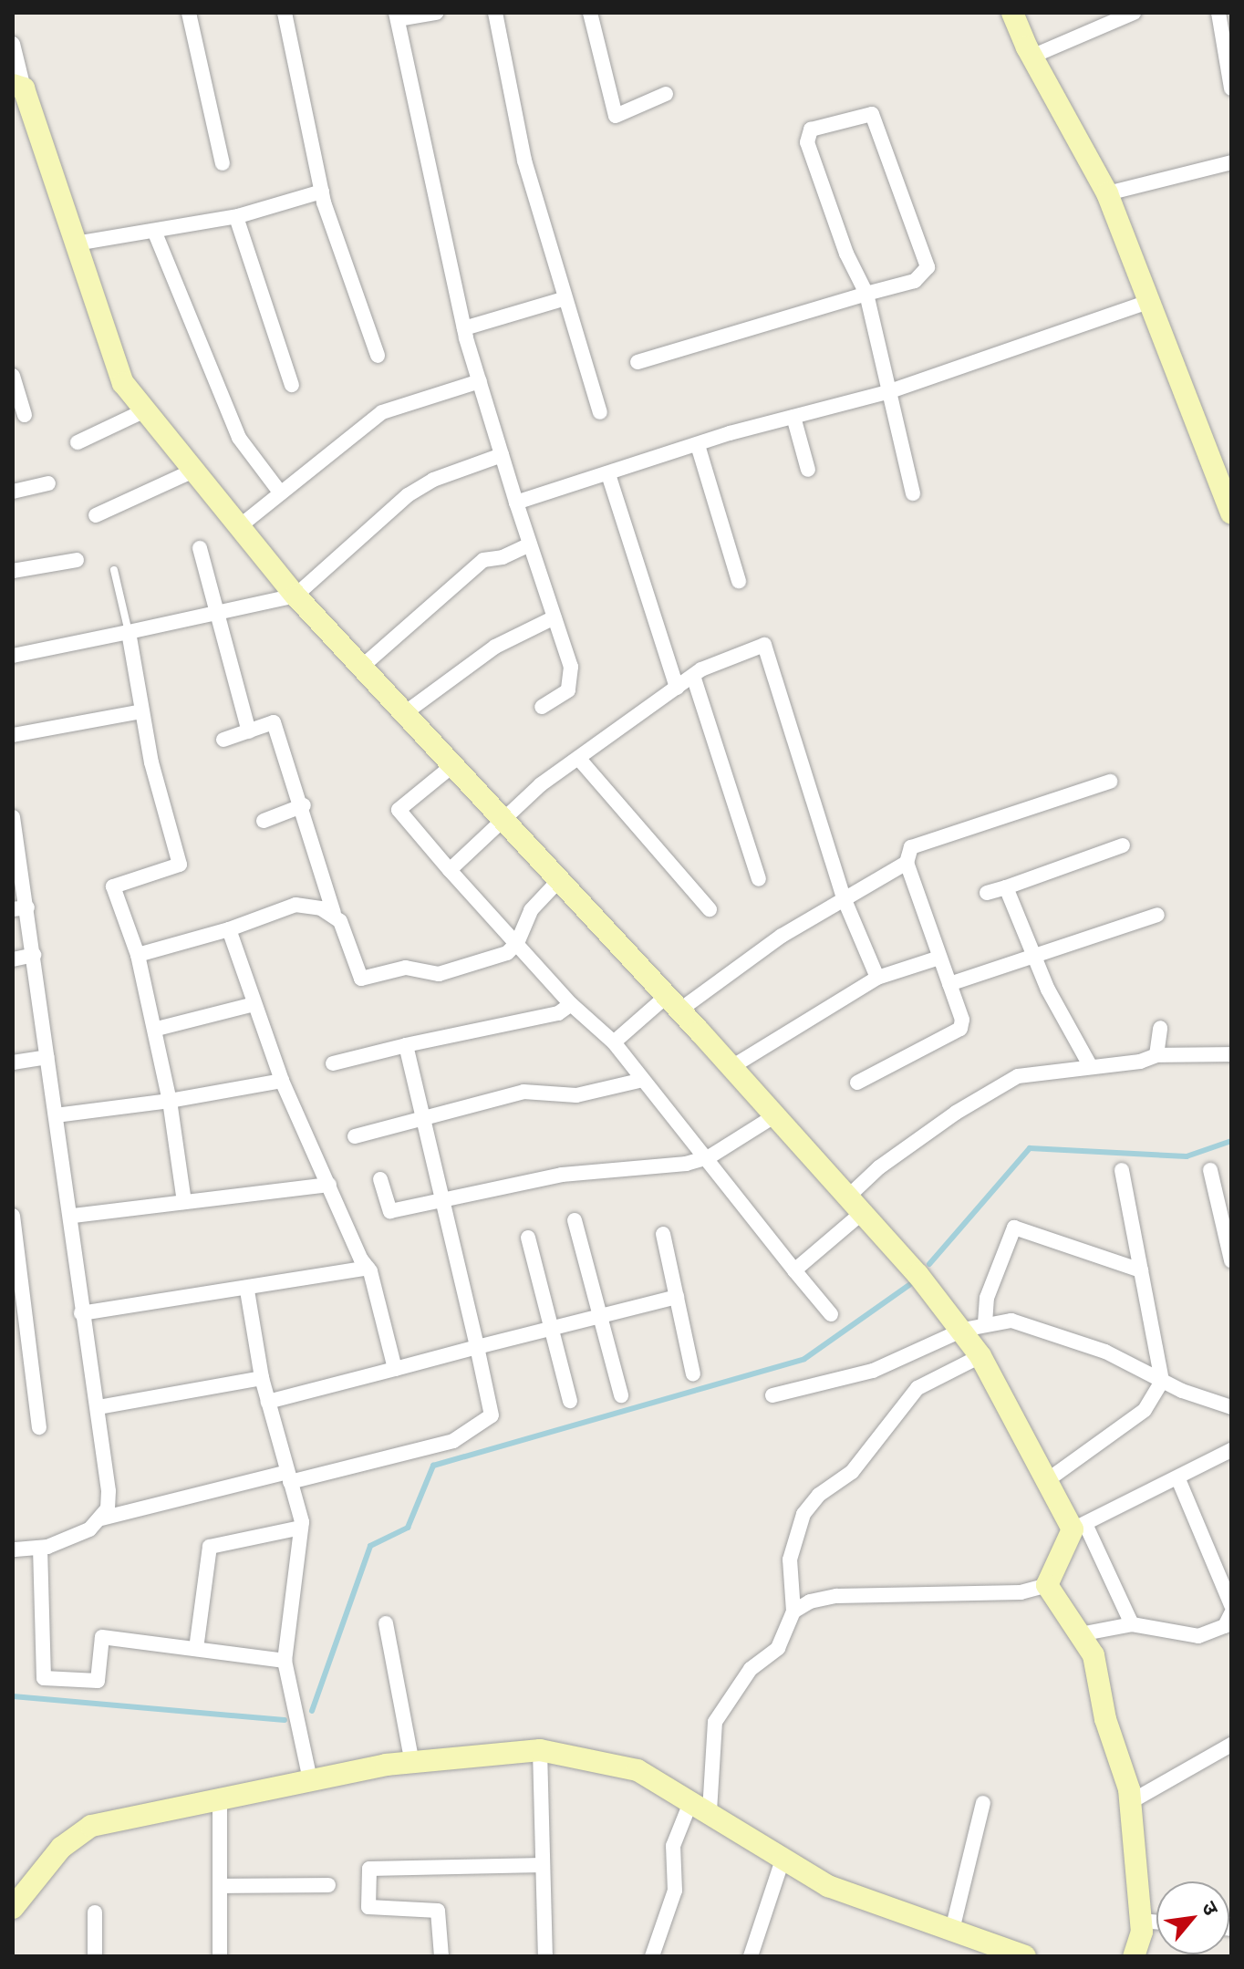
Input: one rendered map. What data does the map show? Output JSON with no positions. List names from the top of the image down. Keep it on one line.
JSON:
{"north":"top right"}
